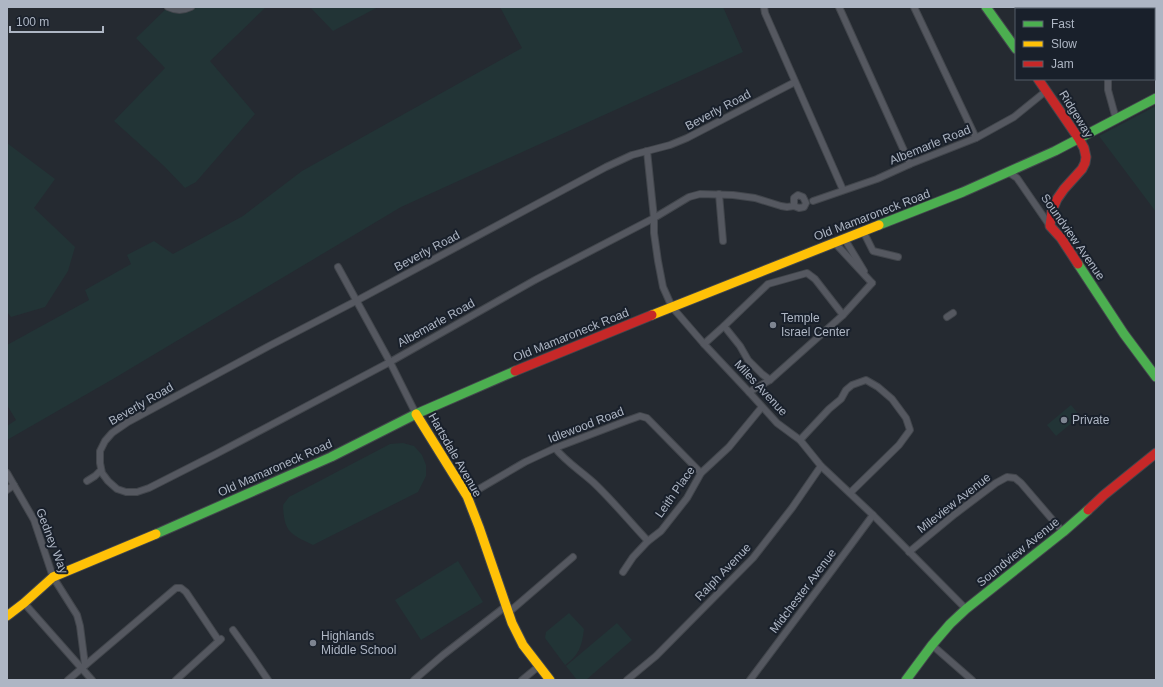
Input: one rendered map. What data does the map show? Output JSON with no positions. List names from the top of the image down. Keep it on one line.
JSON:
{"streets":{"main road":["Ridgeway","Old Mamaroneck Road","Soundview Avenue","Hartsdale Avenue"],"street":["Beverly Road","Albemarle Road","Miles Avenue","Idlewood Road","Leith Place","Mileview Avenue","Gedney Way","Ralph Avenue","Midchester Avenue"]},"crossings":[["Beverly Road","Albemarle Road"],["Beverly Road","Miles Avenue"],["Beverly Road","Hartsdale Avenue"],["Ridgeway","Albemarle Road"],["Ridgeway","Old Mamaroneck Road"],["Ridgeway","Soundview Avenue"],["Albemarle Road","Miles Avenue"],["Albemarle Road","Hartsdale Avenue"],["Old Mamaroneck Road","Soundview Avenue"],["Old Mamaroneck Road","Miles Avenue"],["Old Mamaroneck Road","Hartsdale Avenue"],["Old Mamaroneck Road","Gedney Way"],["Soundview Avenue","Miles Avenue"],["Soundview Avenue","Mileview Avenue"],["Miles Avenue","Leith Place"],["Miles Avenue","Mileview Avenue"],["Miles Avenue","Ralph Avenue"],["Miles Avenue","Midchester Avenue"],["Idlewood Road","Hartsdale Avenue"],["Idlewood Road","Leith Place"]],"places":["Temple Israel Center","Private","Highlands Middle School"],"legend":["Fast","Slow","Jam"],"scale_bar":"100 m"}
